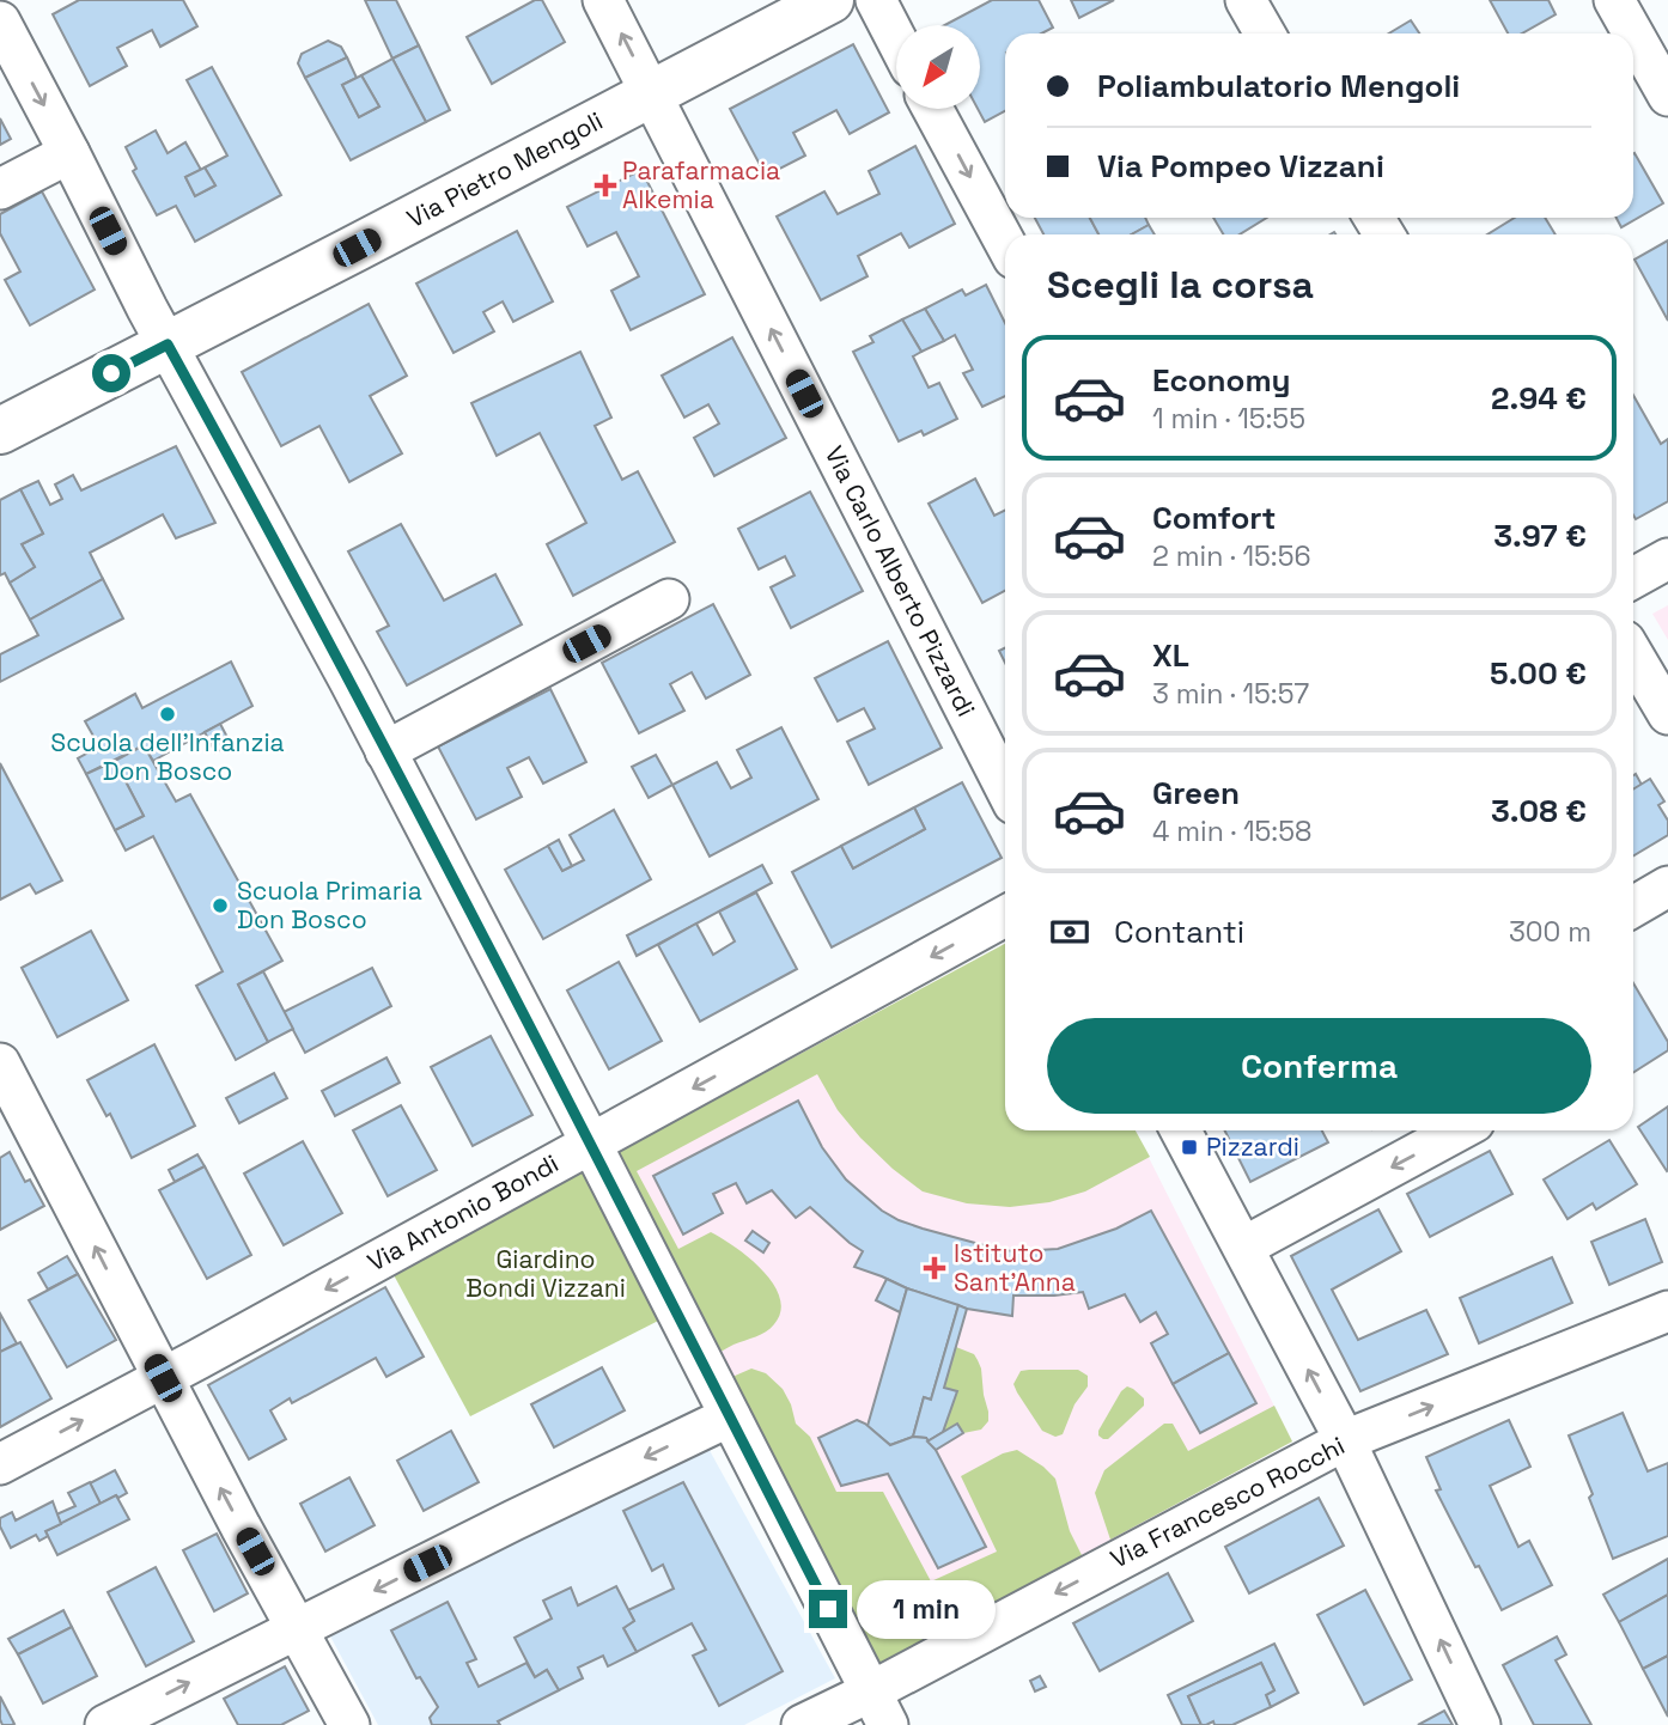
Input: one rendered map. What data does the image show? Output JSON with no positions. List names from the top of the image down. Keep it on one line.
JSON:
{"streets":{"main road":["Via Pietro Mengoli"],"street":["Via Carlo Alberto Pizzardi","Via Antonio Bondi","Via Francesco Rocchi"]},"crossings":[["Via Pietro Mengoli","Via Carlo Alberto Pizzardi"]],"one_way":["Via Carlo Alberto Pizzardi"],"parks":["Giardino Bondi Vizzani"],"places":{"health":["Parafarmacia Alkemia","Istituto Sant'Anna"],"other":["Scuola dell'Infanzia Don Bosco","Scuola Primaria Don Bosco"],"transit":["Pizzardi"]},"north":"bottom left","page":{"banner":["Poliambulatorio Mengoli","Via Pompeo Vizzani"],"heading":"Scegli la corsa","list":[{"name":"Economy","note":"1 min · 15:55","value":"2.94 €"},{"name":"Comfort","note":"2 min · 15:56","value":"3.97 €"},{"name":"XL","note":"3 min · 15:57","value":"5.00 €"},{"name":"Green","note":"4 min · 15:58","value":"3.08 €"}],"pay":["Contanti","300 m"],"buttons":"Conferma","bubble":"1 min"}}
